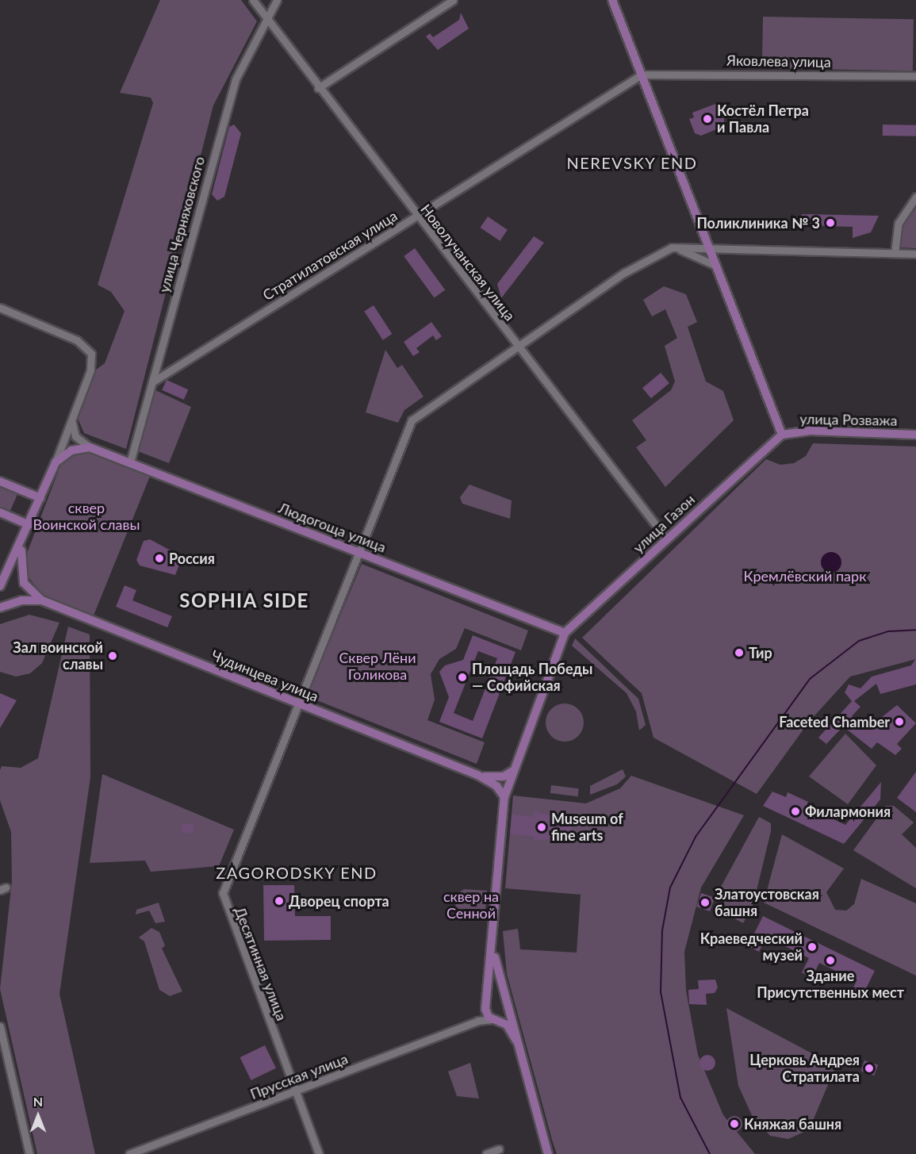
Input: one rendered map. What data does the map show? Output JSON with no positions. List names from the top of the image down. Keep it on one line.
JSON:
{"streets":{"main road":["улица Розважа","улица Газон","Людогоща улица","Чудинцева улица"],"street":["Яковлева улица","улица Черняховского","Стратилатовская улица","Новолучанская улица","Десятинная улица","Прусская улица"]},"crossings":[["Яковлева улица","Стратилатовская улица"],["улица Черняховского","Стратилатовская улица"],["улица Черняховского","Новолучанская улица"],["улица Черняховского","Людогоща улица"],["Стратилатовская улица","Новолучанская улица"],["Новолучанская улица","улица Газон"],["Новолучанская улица","Десятинная улица"],["улица Розважа","улица Газон"],["улица Газон","Людогоща улица"],["Людогоща улица","Десятинная улица"],["Чудинцева улица","Десятинная улица"],["Десятинная улица","Прусская улица"]],"districts":["NEREVSKY END","SOPHIA SIDE","ZAGORODSKY END"],"parks":["сквер Воинской славы","Кремлёвский парк","Сквер Лёни Голикова","сквер на Сенной"],"places":["Костёл Петра и Павла","Поликлиника № 3","Россия","Тир","Зал воинской славы","Площадь Победы — Софийская","Faceted Chamber","Филармония","Museum of fine arts","Дворец спорта","Златоустовская башня","Краеведческий музей","Здание Присутственных мест","Церковь Андрея Стратилата","Княжая башня"],"north":"top"}
